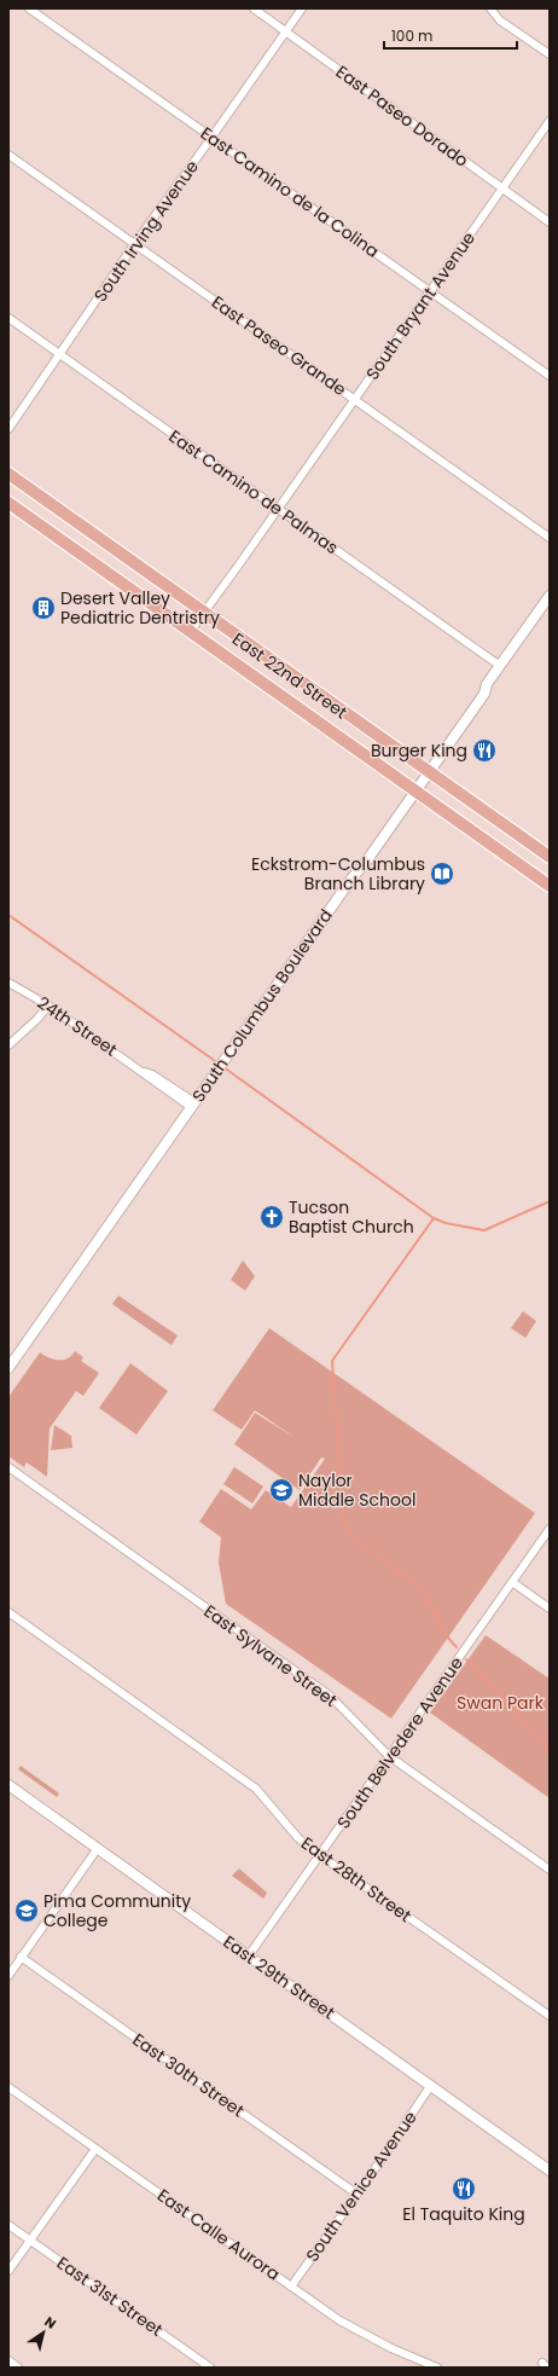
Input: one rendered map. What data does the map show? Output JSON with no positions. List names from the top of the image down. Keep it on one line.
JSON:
{"streets":{"main road":["East 22nd Street"],"street":["East Paseo Dorado","East Camino de la Colina","South Irving Avenue","South Bryant Avenue","East Paseo Grande","East Camino de Palmas","South Columbus Boulevard","24th Street","East Sylvane Street","South Belvedere Avenue","East 28th Street","East 29th Street","East 30th Street","South Venice Avenue","East Calle Aurora","East 31st Street"]},"crossings":[["East Paseo Dorado","South Irving Avenue"],["East Paseo Dorado","South Bryant Avenue"],["East Camino de la Colina","South Irving Avenue"],["East Camino de la Colina","South Bryant Avenue"],["South Irving Avenue","East Paseo Grande"],["South Irving Avenue","East Camino de Palmas"],["South Bryant Avenue","East Paseo Grande"],["South Bryant Avenue","East Camino de Palmas"],["South Bryant Avenue","East 22nd Street"],["East Camino de Palmas","South Columbus Boulevard"],["East 22nd Street","South Columbus Boulevard"],["South Columbus Boulevard","24th Street"],["East Sylvane Street","South Belvedere Avenue"],["South Belvedere Avenue","East 28th Street"],["South Belvedere Avenue","East 29th Street"],["East 29th Street","South Venice Avenue"],["East 30th Street","South Venice Avenue"],["South Venice Avenue","East Calle Aurora"]],"parks":["Swan Park"],"places":{"building":["Desert Valley Pediatric Dentristry"],"restaurant":["Burger King","El Taquito King"],"library":["Eckstrom-Columbus Branch Library"],"church":["Tucson Baptist Church"],"school or university":["Naylor Middle School","Pima Community College"]},"scale_bar":"100 m","north":"top right"}
